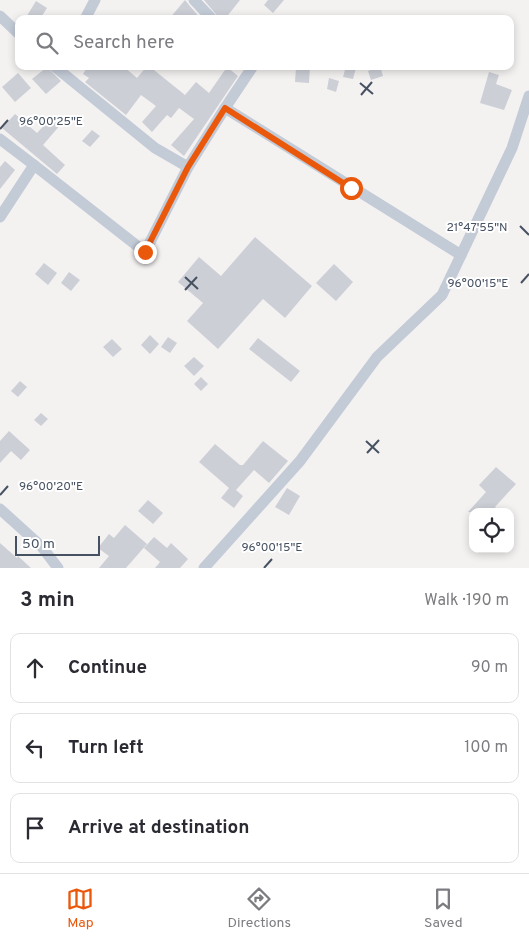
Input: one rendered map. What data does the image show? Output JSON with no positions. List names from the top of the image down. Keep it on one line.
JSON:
{"scale_bar":"50 m","page":{"search":"Search here","scale":"50 m","heading":["3 min","Walk · 190 m"],"list":[["Continue","90 m"],["Turn left","100 m"],"Arrive at destination"],"nav":["Map","Directions","Saved"]},"coordinates":["96°00'25\"E","21°47'55\"N","96°00'15\"E","96°00'20\"E"]}
